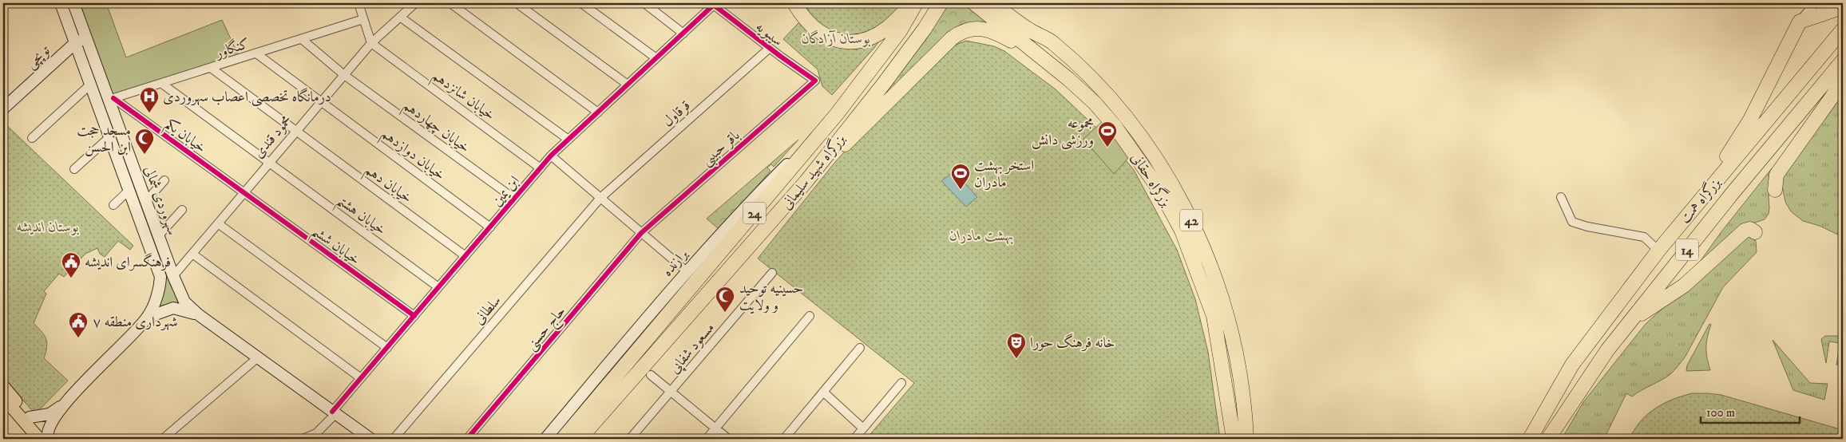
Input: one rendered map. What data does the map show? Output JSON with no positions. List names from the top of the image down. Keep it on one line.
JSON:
{"streets":{"highway":["بزرگراه شهید سلیمانی","بزرگراه حقانی","بزرگراه همت","24","42","14"],"main road":["توپچی","سهروردی شمالی","برازنده"],"street":["سیبویه","کنگاور","خیابان شانزدهم","قرقاول","خیابان چهاردهم","خیابان یکم","محمود قندی","باقر حبیبی","خیابان دوازدهم","خیابان دهم","ابن یمین","خیابان هشتم","خیابان ششم","سلطانی","حاج حسنی","مسعود شفاپی"]},"crossings":[["سیبویه","قرقاول"],["سیبویه","باقر حبیبی"],["سیبویه","ابن یمین"],["کنگاور","خیابان چهاردهم"],["کنگاور","خیابان یکم"],["کنگاور","خیابان دوازدهم"],["کنگاور","خیابان دهم"],["کنگاور","سهروردی شمالی"],["کنگاور","خیابان هشتم"],["توپچی","سهروردی شمالی"],["خیابان شانزدهم","محمود قندی"],["خیابان شانزدهم","ابن یمین"],["قرقاول","سلطانی"],["خیابان چهاردهم","محمود قندی"],["خیابان چهاردهم","ابن یمین"],["خیابان یکم","محمود قندی"],["خیابان یکم","سهروردی شمالی"],["خیابان یکم","خیابان ششم"],["محمود قندی","خیابان دوازدهم"],["محمود قندی","خیابان دهم"],["محمود قندی","سهروردی شمالی"],["محمود قندی","خیابان هشتم"],["محمود قندی","خیابان ششم"],["باقر حبیبی","حاج حسنی"],["خیابان دوازدهم","ابن یمین"],["بزرگراه شهید سلیمانی","برازنده"],["خیابان دهم","ابن یمین"],["ابن یمین","سهروردی شمالی"],["ابن یمین","خیابان هشتم"],["ابن یمین","خیابان ششم"]],"parks":["بوستان آزادگان","بوستان اندیشه","بهشت مادران"],"places":{"hospital":["درمانگاه تخصصی اعصاب سهروردی"],"sports":["مجموعه ورزشی دانش","استخر بهشت مادران"],"mosque":["مسجد حجت ابن الحسن","حسینیه توحید و ولایت"],"public building":["فرهنگسرای اندیشه","شهرداری منطقه ۷"],"theatre":["خانه فرهنگ حورا"]},"scale_bar":"100 m"}
